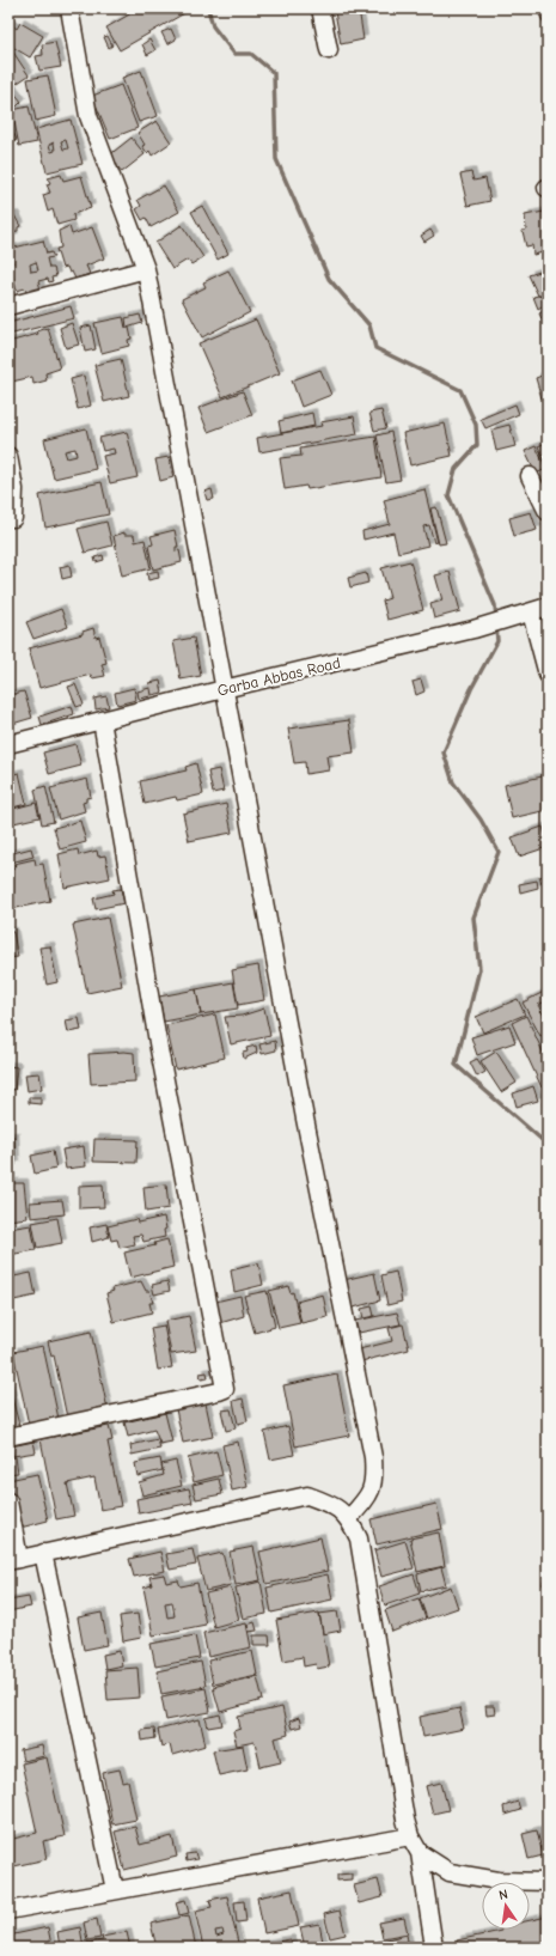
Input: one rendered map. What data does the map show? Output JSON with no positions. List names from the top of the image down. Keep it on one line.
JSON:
{"streets":{"street":["Garba Abbas Road"]},"north":"top"}
